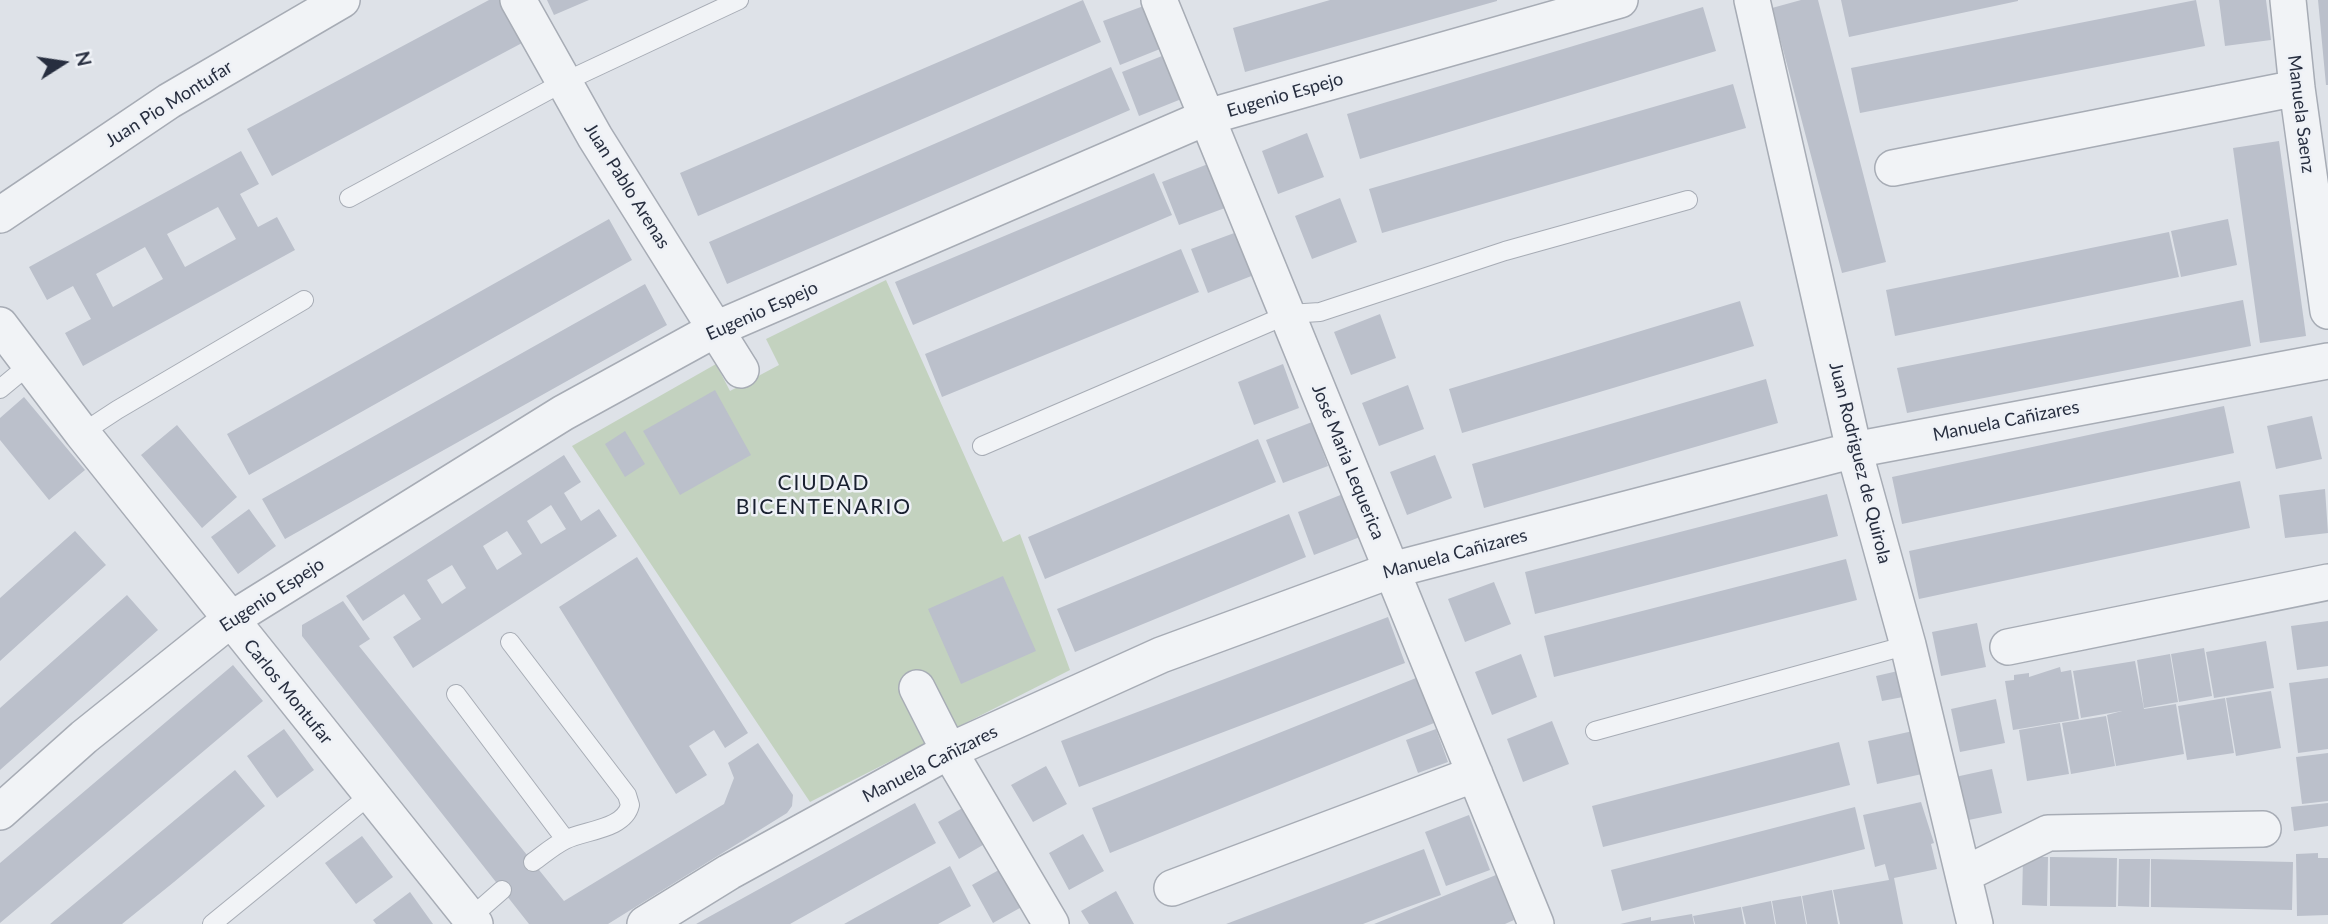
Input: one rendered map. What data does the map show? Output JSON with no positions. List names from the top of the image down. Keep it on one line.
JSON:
{"streets":{"street":["Eugenio Espejo","Juan Pio Montufar","Manuela Saenz","Juan Pablo Arenas","Manuela Cañizares","José Maria Lequerica","Juan Rodriguez de Quirola","Carlos Montufar"]},"crossings":[["Eugenio Espejo","Juan Pablo Arenas"],["Eugenio Espejo","José Maria Lequerica"],["Eugenio Espejo","Carlos Montufar"],["Manuela Cañizares","José Maria Lequerica"],["Manuela Cañizares","Juan Rodriguez de Quirola"]],"districts":["CIUDAD BICENTENARIO"],"north":"right"}
